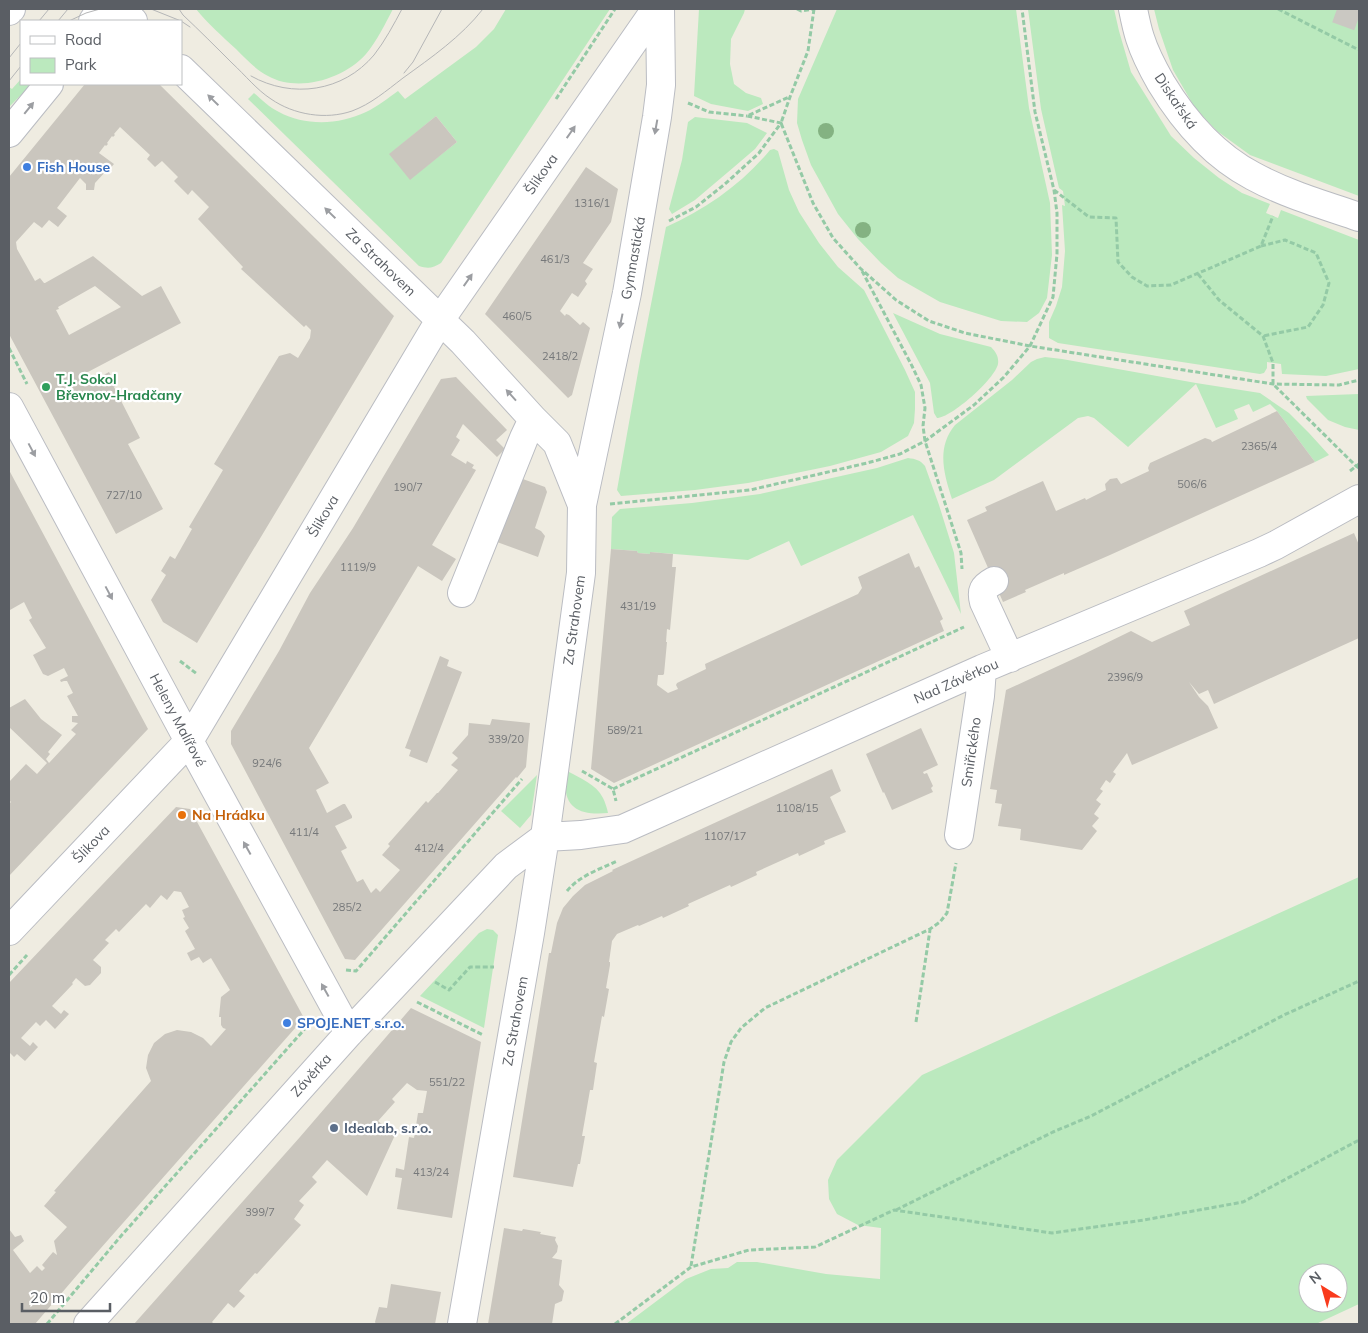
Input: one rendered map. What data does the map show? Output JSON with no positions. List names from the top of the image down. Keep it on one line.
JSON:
{"streets":{"street":["Diskařská","Šlikova","Gymnastická","Za Strahovem","Nad Závěrkou","Heleny Malířové","Smiřického","Závěrka"]},"crossings":[["Šlikova","Gymnastická"],["Šlikova","Za Strahovem"],["Šlikova","Heleny Malířové"],["Gymnastická","Za Strahovem"],["Za Strahovem","Nad Závěrkou"],["Za Strahovem","Závěrka"],["Nad Závěrkou","Smiřického"],["Nad Závěrkou","Závěrka"],["Heleny Malířové","Závěrka"]],"one_way":["Gymnastická"],"places":["Fish House","T.J. Sokol Břevnov-Hradčany","Na Hrádku","SPOJE.NET s.r.o.","Idealab, s.r.o."],"house_numbers":["1316/1","461/3","460/5","2418/2","2365/4","506/6","190/7","727/10","1119/9","431/19","2396/9","589/21","339/20","924/6","1108/15","411/4","1107/17","412/4","285/2","551/22","413/24","399/7"],"legend":["Road","Park"],"scale_bar":"20 m","north":"top left"}
